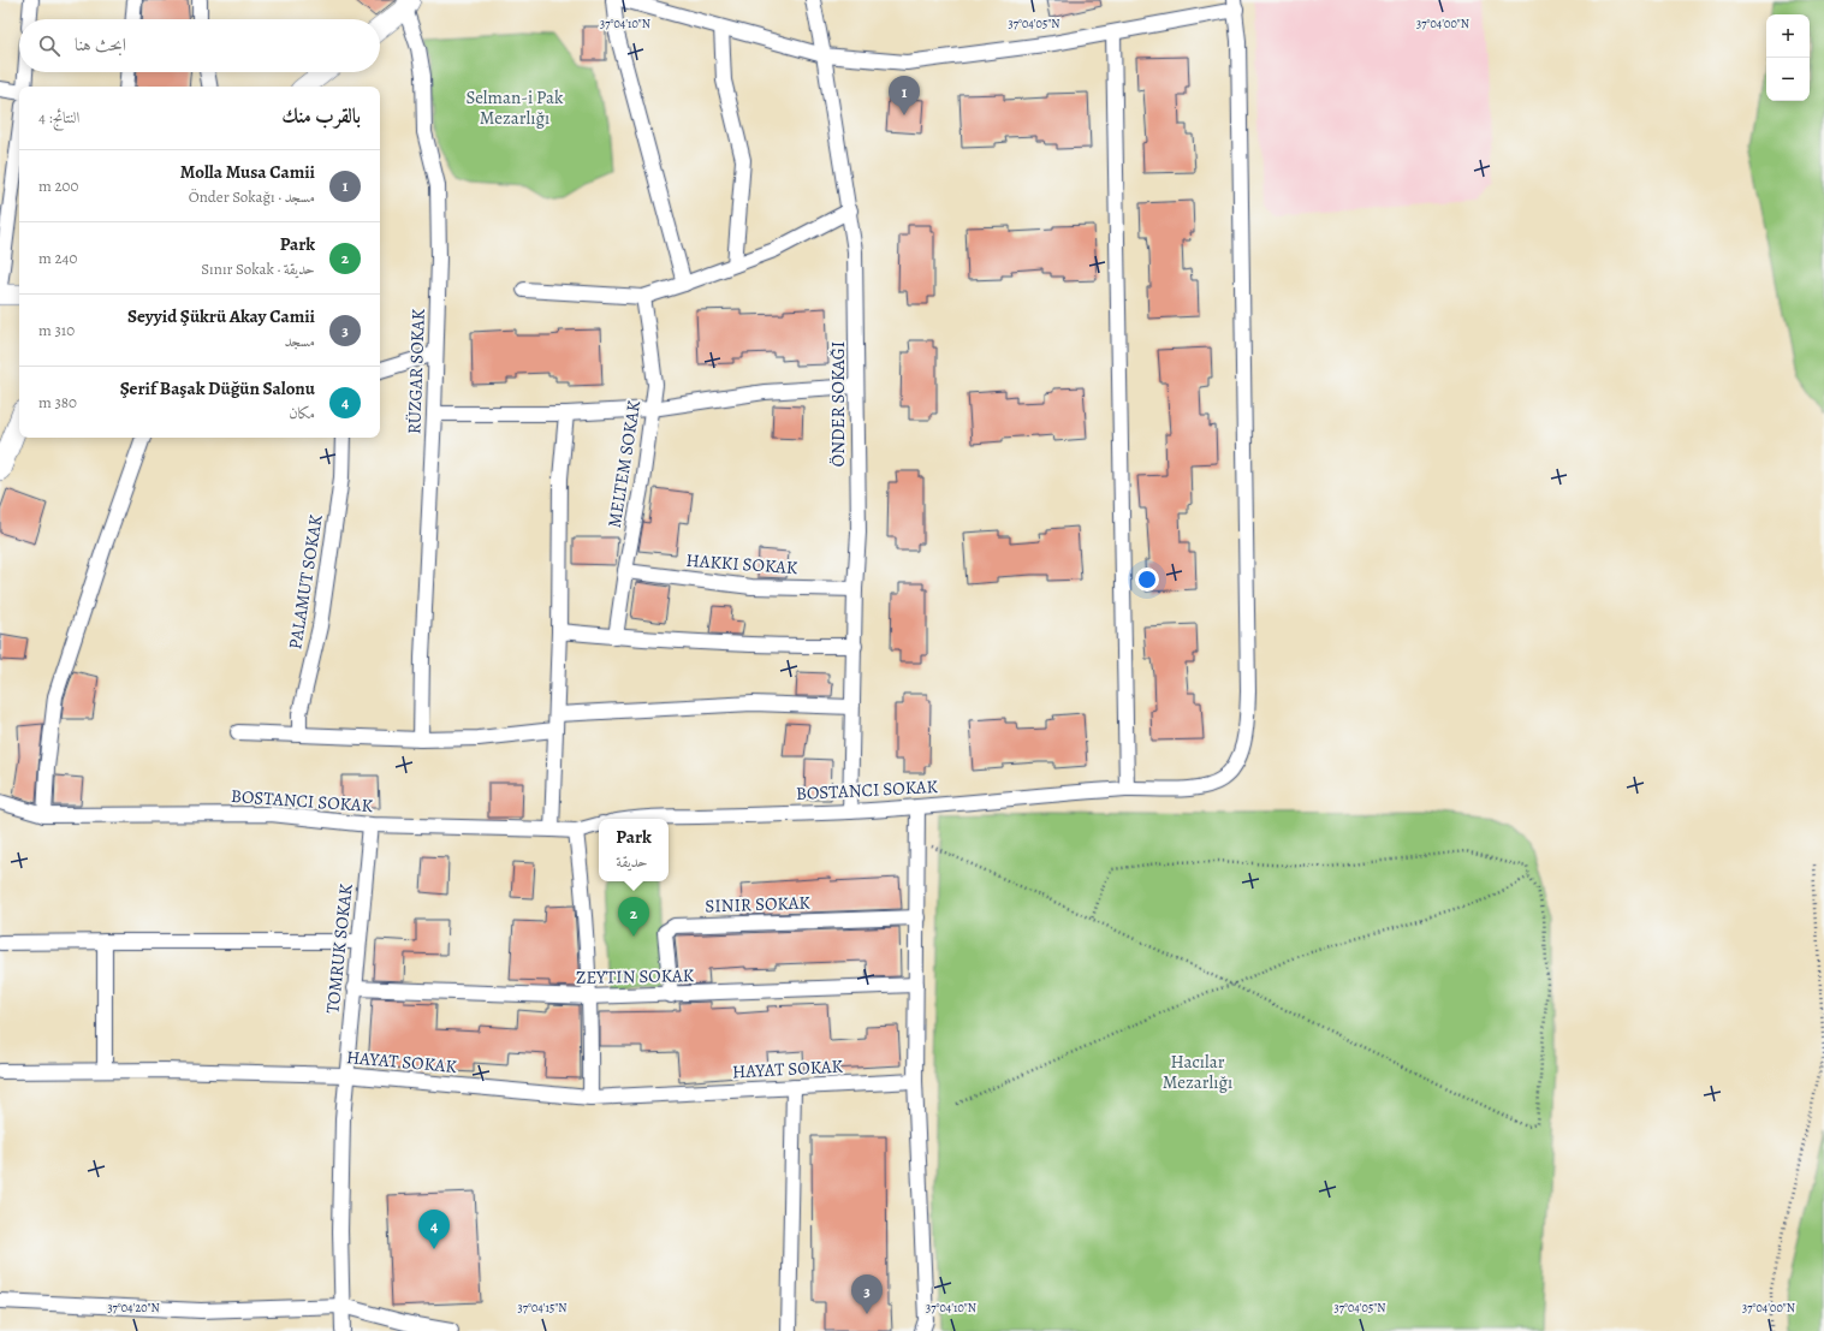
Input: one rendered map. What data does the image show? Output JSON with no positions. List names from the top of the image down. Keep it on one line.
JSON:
{"streets":{"street":["RÜZGAR SOKAK","MELTEM SOKAK","PALAMUT SOKAK","TOMRUK SOKAK","ZEYTIN SOKAK","HAYAT SOKAK"]},"crossings":[["TOMRUK SOKAK","ZEYTIN SOKAK"],["TOMRUK SOKAK","HAYAT SOKAK"]],"parks":["Selman-i Pak Mezarlığı","Hacılar Mezarlığı"],"page":{"map_buttons":["+","−"],"search":"ابحث هنا","pins":["1","2","4","3"],"heading":["بالقرب منك","النتائج: 4"],"list":[{"mark":"1","name":"Molla Musa Camii","note":"مسجد · Önder Sokağı","value":"200 m"},{"mark":"2","name":"Park","note":"حديقة · Sınır Sokak","value":"240 m"},{"mark":"3","name":"Seyyid Şükrü Akay Camii","note":"مسجد","value":"310 m"},{"mark":"4","name":"Şerif Başak Düğün Salonu","note":"مكان","value":"380 m"}],"popup":["Park","حديقة"]},"coordinates":["37°04'10\"N","37°04'05\"N","37°04'00\"N","37°04'20\"N","37°04'15\"N"]}
